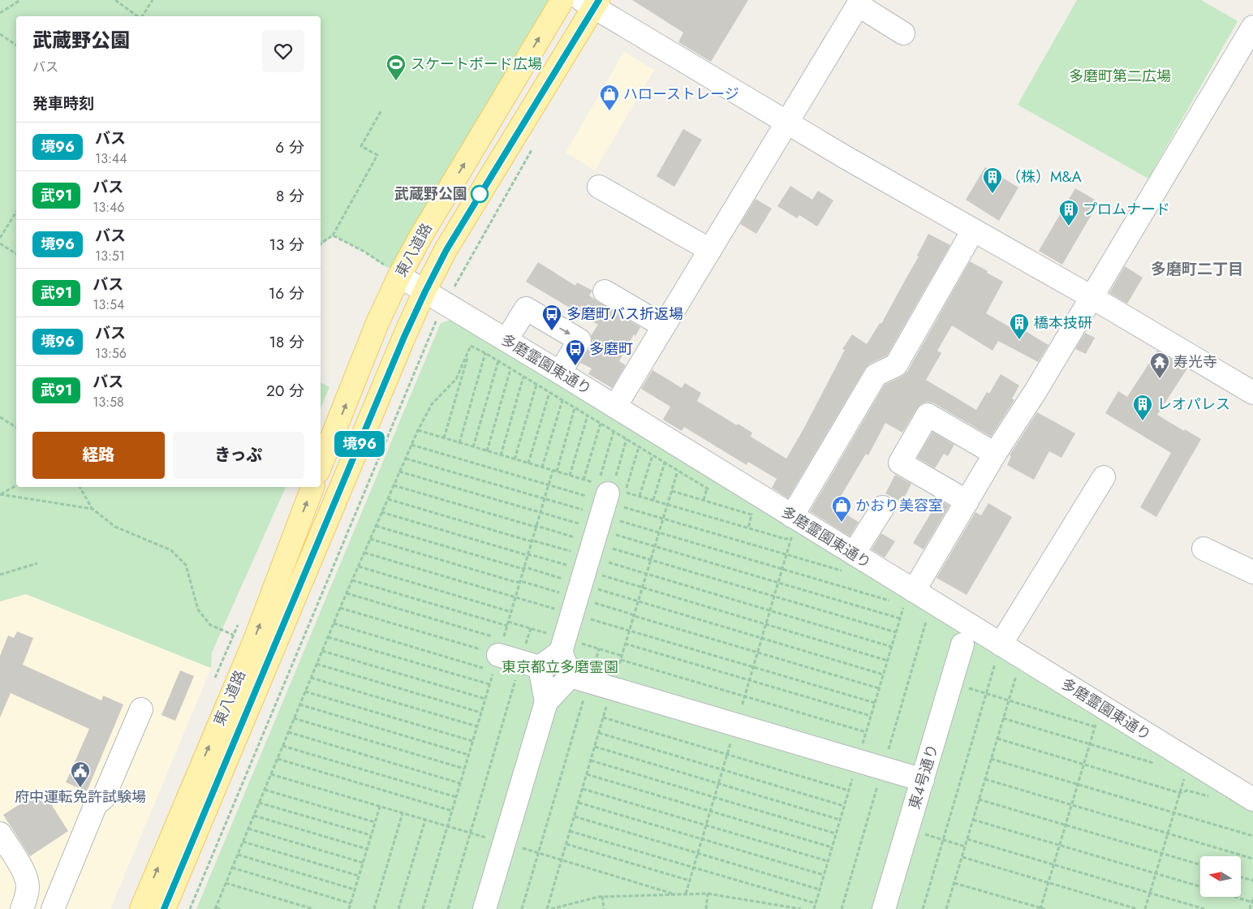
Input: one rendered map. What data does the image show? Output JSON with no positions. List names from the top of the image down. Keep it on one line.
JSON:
{"streets":{"main road":["東八道路"],"street":["多磨霊園東通り","東４号通り"]},"crossings":[["東八道路","多磨霊園東通り"]],"districts":["多磨町二丁目"],"parks":["多磨町第二広場","東京都立多磨霊園"],"places":{"sports":["スケートボード広場"],"shop":["ハローストレージ","かおり美容室"],"other":["武蔵野公園"],"building":["（株）M&A","プロムナード","橋本技研","レオパレス"],"bus stop":["多磨町バス折返場","多磨町"],"temple":["寿光寺"],"public building":["府中運転免許試験場"]},"lines":["bus line 境96"],"north":"left","page":{"on_map":"境96","heading":[["武蔵野公園","バス"],"発車時刻"],"list":[{"mark":"境96","name":"バス","note":"13:44","value":"6 分"},{"mark":"武91","name":"バス","note":"13:46","value":"8 分"},{"mark":"境96","name":"バス","note":"13:51","value":"13 分"},{"mark":"武91","name":"バス","note":"13:54","value":"16 分"},{"mark":"境96","name":"バス","note":"13:56","value":"18 分"},{"mark":"武91","name":"バス","note":"13:58","value":"20 分"}],"buttons":["経路","きっぷ"]}}
